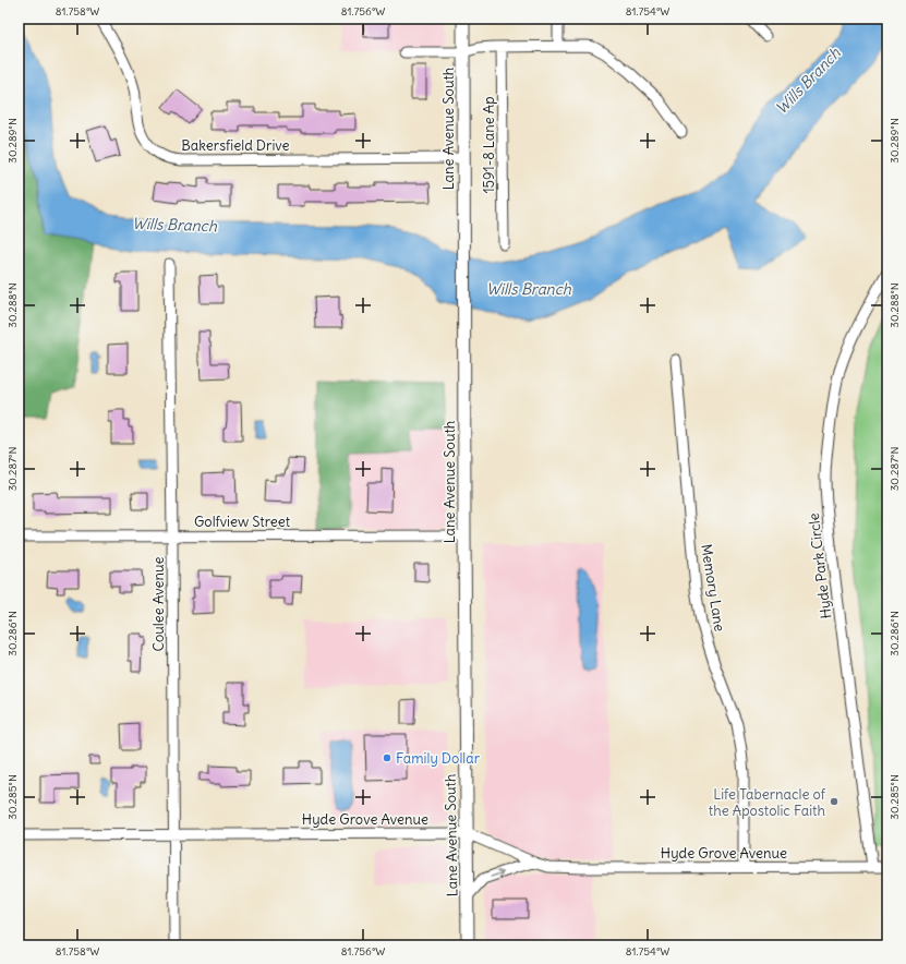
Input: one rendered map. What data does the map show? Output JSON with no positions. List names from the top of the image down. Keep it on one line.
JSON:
{"streets":{"main road":["Lane Avenue South"],"street":["Bakersfield Drive","1591-8 Lane Ap","Golfview Street","Hyde Park Circle","Memory Lane","Coulee Avenue","Hyde Grove Avenue"]},"crossings":[["Lane Avenue South","Bakersfield Drive"],["Lane Avenue South","Golfview Street"],["Lane Avenue South","Hyde Grove Avenue"],["Golfview Street","Coulee Avenue"],["Hyde Park Circle","Hyde Grove Avenue"],["Memory Lane","Hyde Grove Avenue"],["Coulee Avenue","Hyde Grove Avenue"]],"water":["Wills Branch"],"places":["Family Dollar","Life Tabernacle of the Apostolic Faith"],"coordinates":["81.758°W","81.756°W","81.754°W","30.289°N","30.288°N","30.287°N","30.286°N","30.285°N"]}
